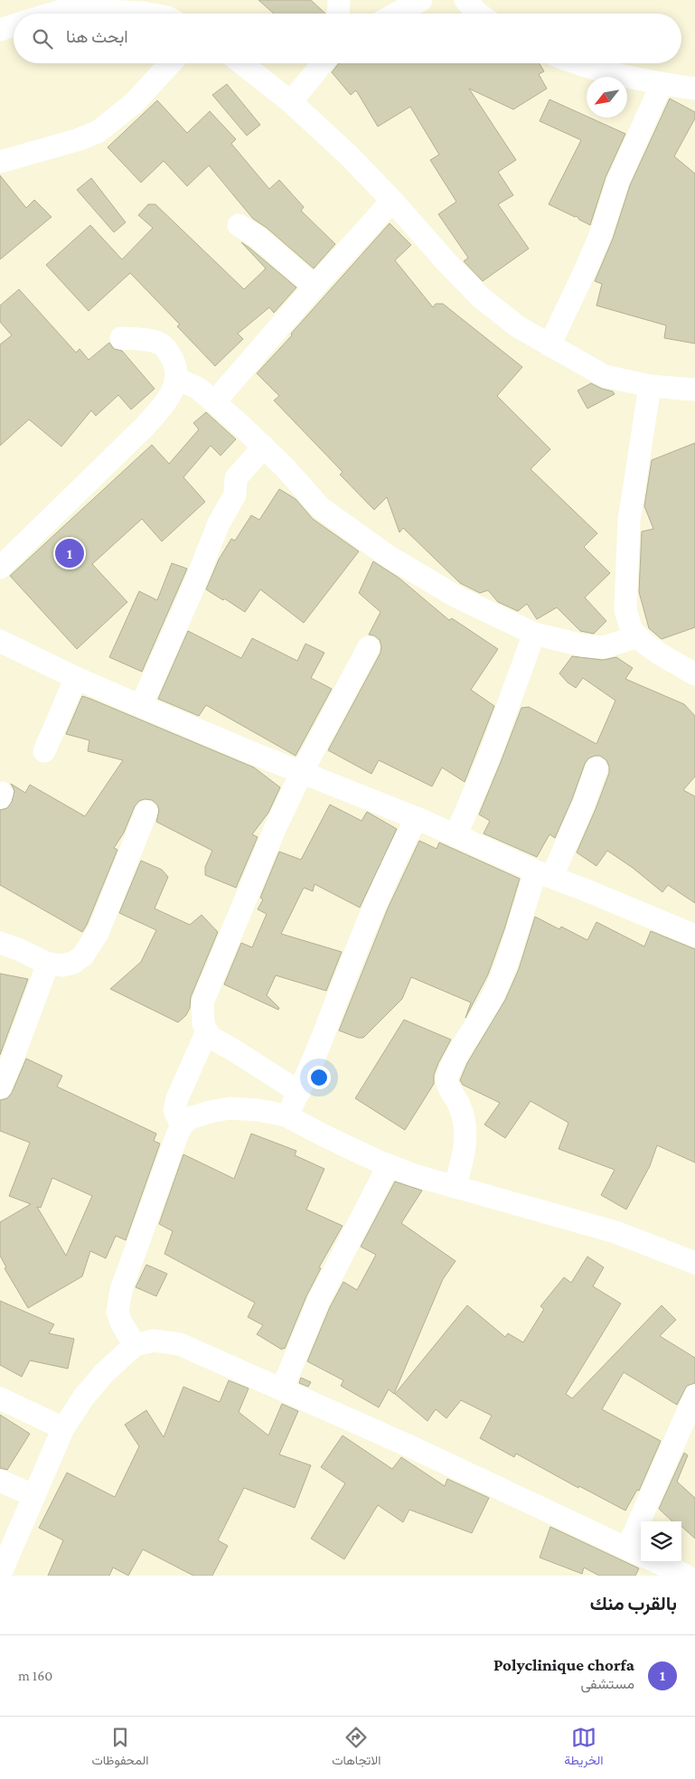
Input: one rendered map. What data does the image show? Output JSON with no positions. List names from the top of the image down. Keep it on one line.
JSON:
{"north":"bottom left","page":{"search":"ابحث هنا","pins":"1","heading":"بالقرب منك","list":[{"mark":"1","name":"Polyclinique chorfa","note":"مستشفى","value":"160 m"}],"nav":["الخريطة","الاتجاهات","المحفوظات"]}}
